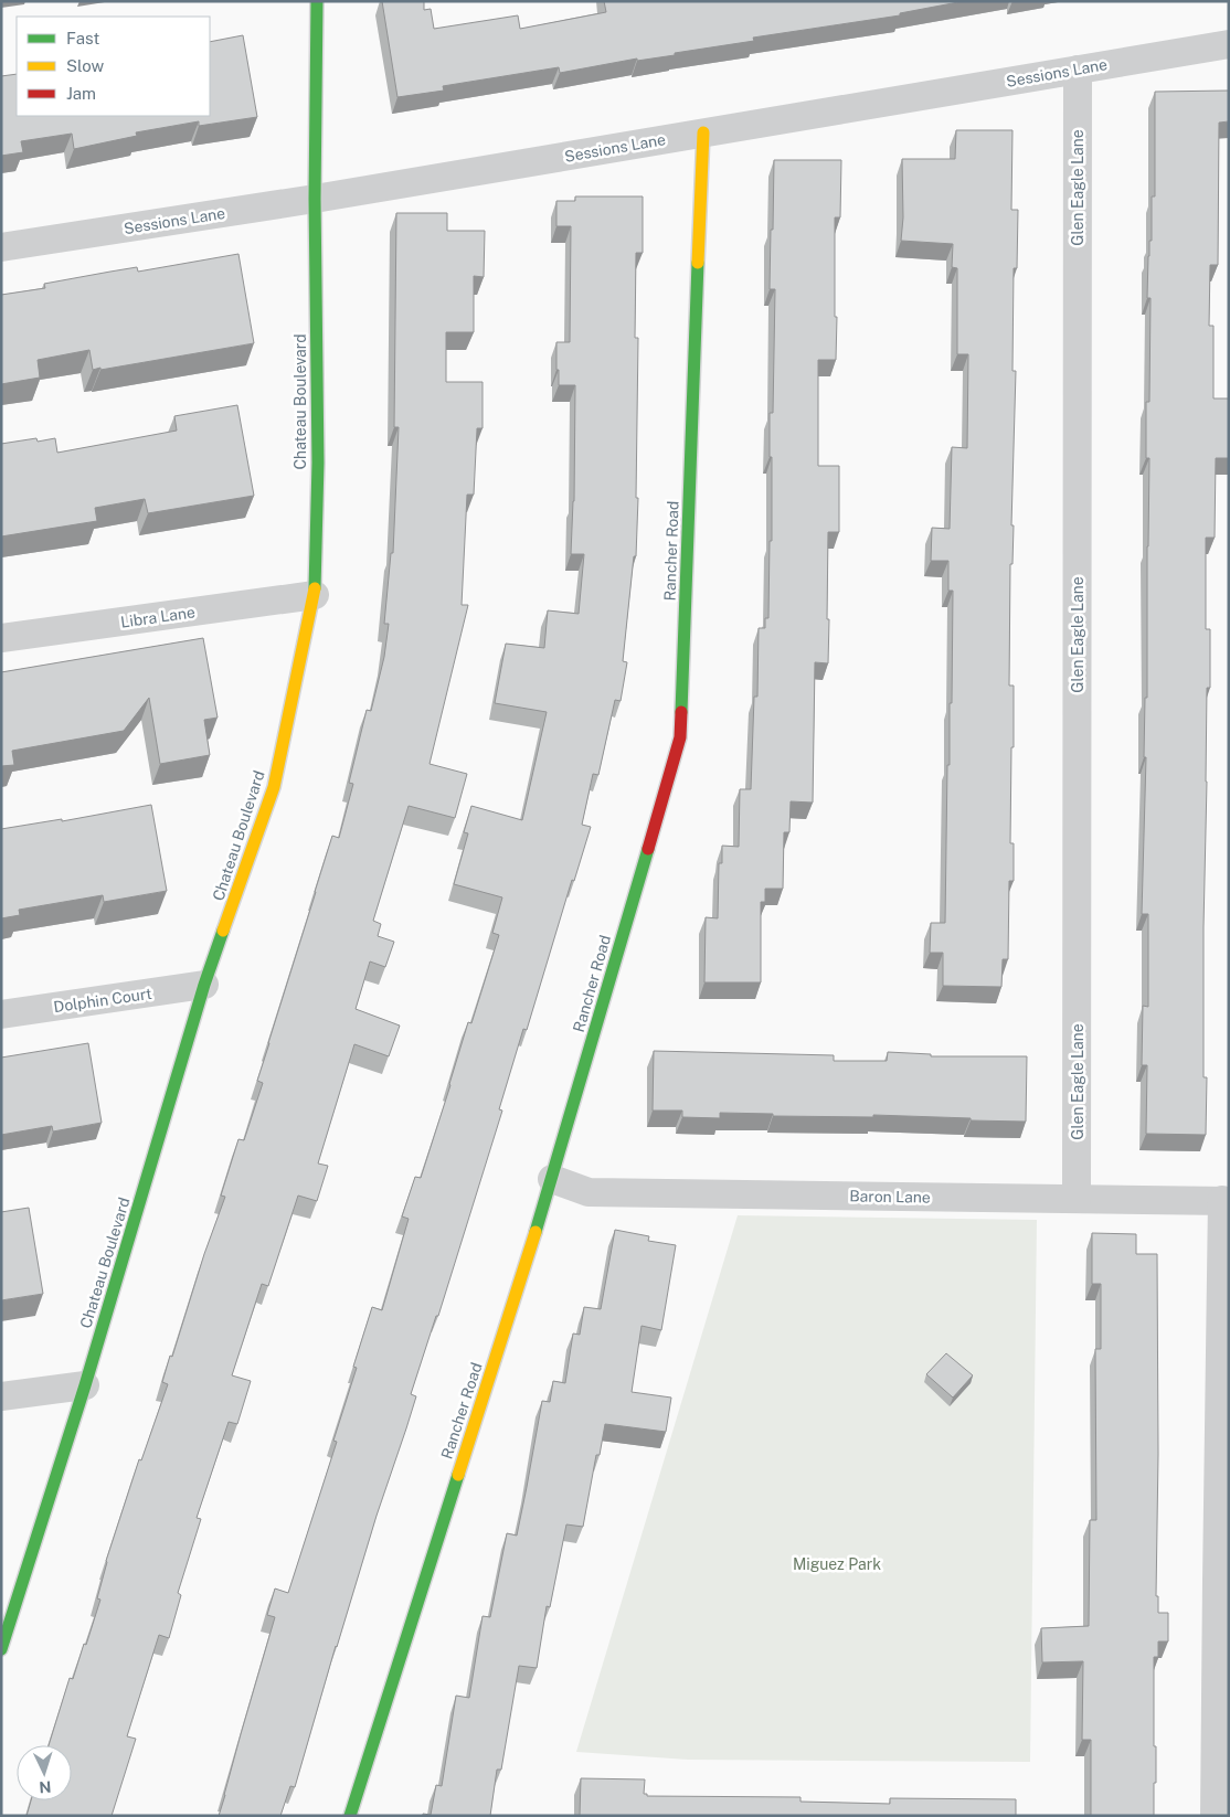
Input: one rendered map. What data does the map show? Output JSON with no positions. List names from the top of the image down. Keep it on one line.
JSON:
{"streets":{"street":["Sessions Lane","Glen Eagle Lane","Chateau Boulevard","Rancher Road","Libra Lane","Dolphin Court","Baron Lane"]},"crossings":[["Sessions Lane","Glen Eagle Lane"],["Sessions Lane","Chateau Boulevard"],["Sessions Lane","Rancher Road"],["Glen Eagle Lane","Baron Lane"],["Chateau Boulevard","Libra Lane"],["Chateau Boulevard","Dolphin Court"],["Rancher Road","Baron Lane"]],"parks":["Miguez Park"],"legend":["Fast","Slow","Jam"],"north":"bottom"}
